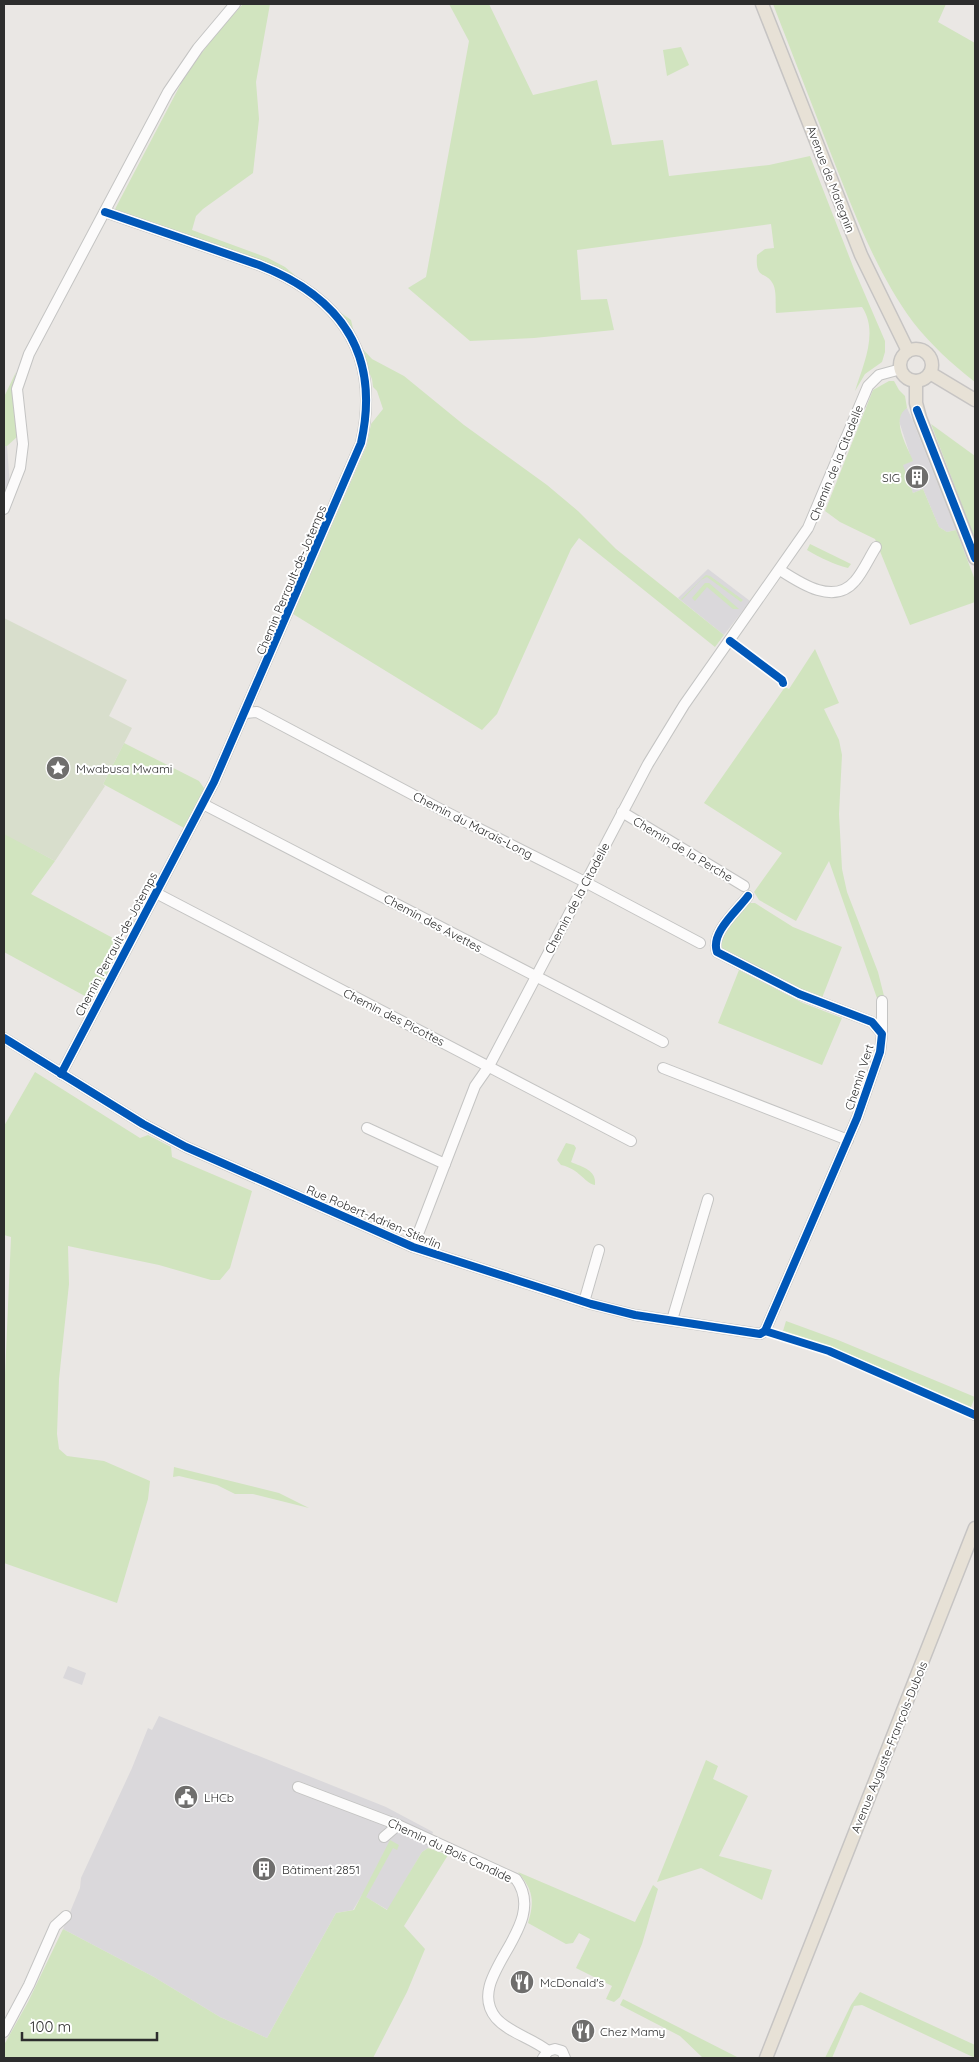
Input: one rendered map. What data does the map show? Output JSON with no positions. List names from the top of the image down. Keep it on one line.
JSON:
{"streets":{"main road":["Avenue de Mategnin","Avenue Auguste-François-Dubois"],"street":["Chemin de la Citadelle","Chemin Perrault-de-Jotemps","Chemin du Marais-Long","Chemin de la Perche","Chemin des Avettes","Chemin des Picottes","Chemin Vert","Rue Robert-Adrien-Stierlin","Chemin du Bois Candide"]},"crossings":[["Avenue de Mategnin","Chemin de la Citadelle"],["Chemin de la Citadelle","Chemin du Marais-Long"],["Chemin de la Citadelle","Chemin de la Perche"],["Chemin de la Citadelle","Chemin des Avettes"],["Chemin de la Citadelle","Chemin des Picottes"],["Chemin de la Citadelle","Rue Robert-Adrien-Stierlin"],["Chemin Perrault-de-Jotemps","Chemin du Marais-Long"],["Chemin Perrault-de-Jotemps","Chemin des Avettes"],["Chemin Perrault-de-Jotemps","Chemin des Picottes"],["Chemin Perrault-de-Jotemps","Rue Robert-Adrien-Stierlin"],["Chemin de la Perche","Chemin Vert"],["Chemin Vert","Rue Robert-Adrien-Stierlin"]],"places":{"building":["SIG","Bâtiment 2851"],"place":["Mwabusa Mwami"],"public building":["LHCb"],"restaurant":["McDonald's","Chez Mamy"]},"scale_bar":"100 m"}
